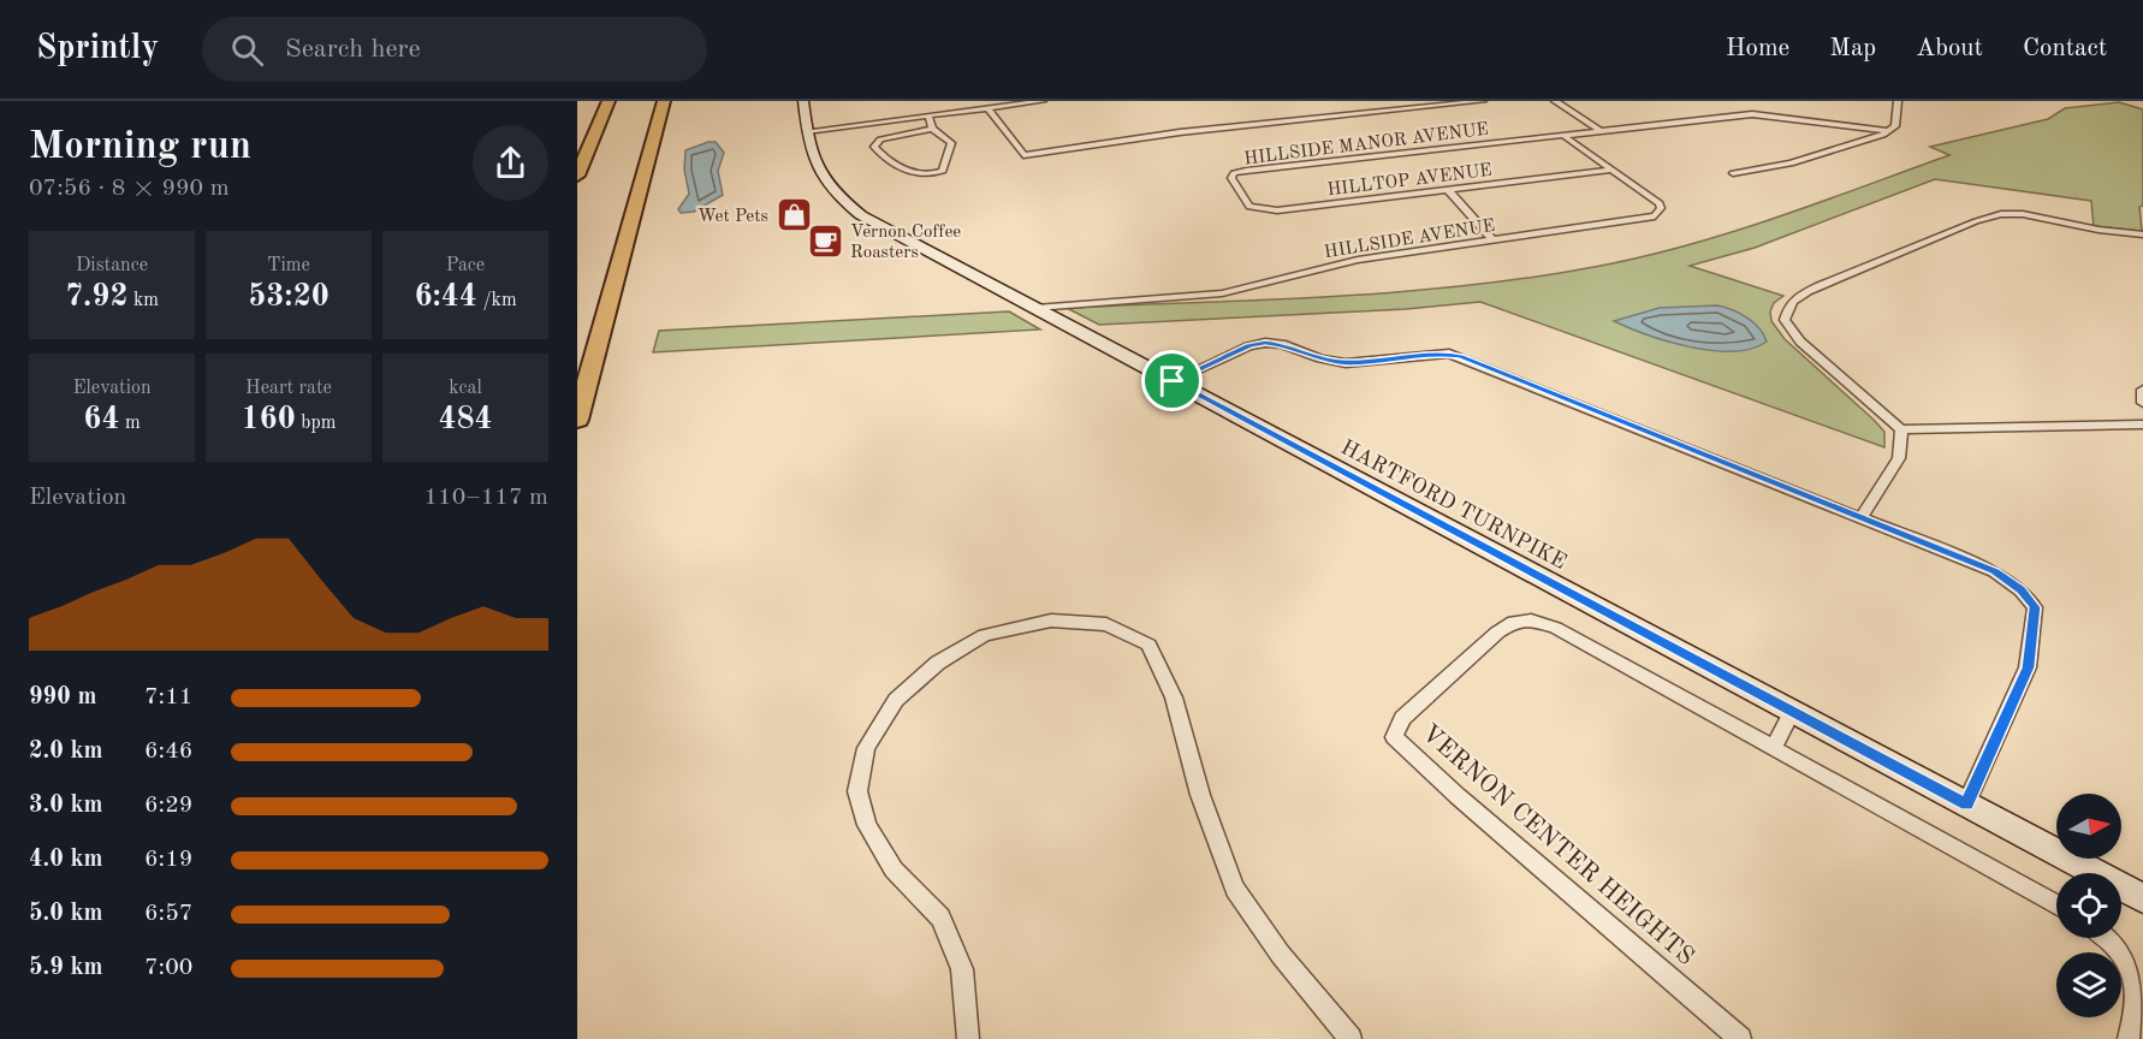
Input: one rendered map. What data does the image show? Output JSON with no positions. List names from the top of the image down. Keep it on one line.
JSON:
{"streets":{"main road":["HARTFORD TURNPIKE"],"street":["HILLSIDE MANOR AVENUE","HILLTOP AVENUE","HILLSIDE AVENUE","VERNON CENTER HEIGHTS"]},"crossings":[["HILLSIDE MANOR AVENUE","HILLTOP AVENUE"],["HILLSIDE MANOR AVENUE","HILLSIDE AVENUE"],["HILLTOP AVENUE","HILLSIDE AVENUE"],["HILLSIDE AVENUE","HARTFORD TURNPIKE"]],"places":{"shop":["Wet Pets"],"cafe":["Vernon Coffee Roasters"]},"north":"right","page":{"header":"Sprintly","search":"Search here","nav":["Home","Map","About","Contact"],"heading":["Morning run","07:56 · 8 × 990 m"],"stats":[["Distance","7.92 km"],["Time","53:20"],["Pace","6:44 /km"],["Elevation","64 m"],["Heart rate","160 bpm"],["kcal","484"]],"chart":["Elevation","110–117 m"],"list":[{"name":"990 m","note":"7:11"},{"name":"2.0 km","note":"6:46"},{"name":"3.0 km","note":"6:29"},{"name":"4.0 km","note":"6:19"},{"name":"5.0 km","note":"6:57"},{"name":"5.9 km","note":"7:00"}]}}
